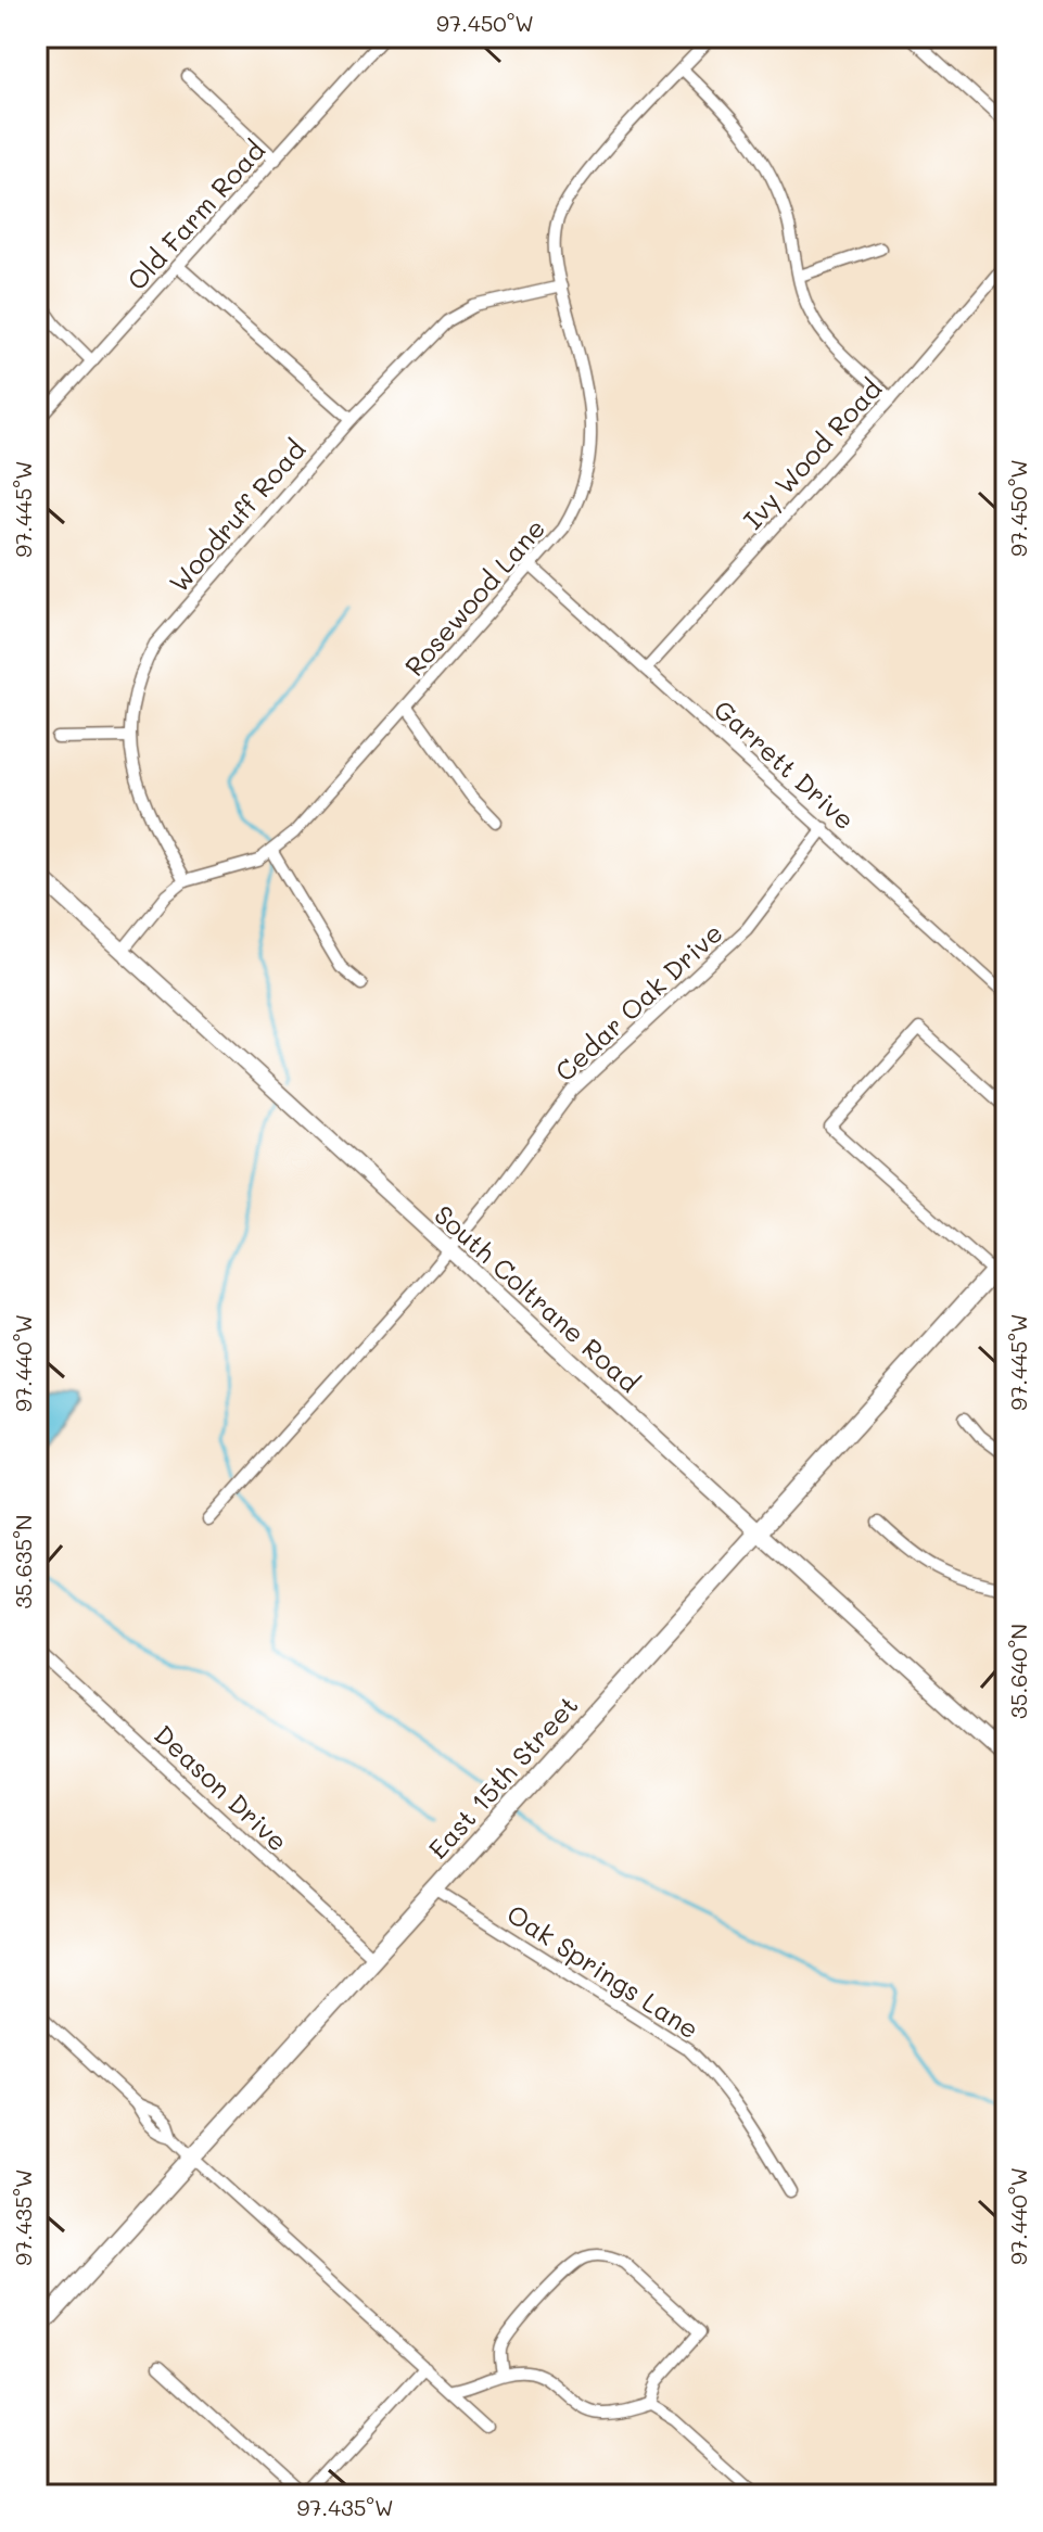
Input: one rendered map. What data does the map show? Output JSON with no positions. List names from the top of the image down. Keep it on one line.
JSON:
{"streets":{"main road":["South Coltrane Road","East 15th Street"],"street":["Old Farm Road","Ivy Wood Road","Woodruff Road","Rosewood Lane","Garrett Drive","Cedar Oak Drive","Deason Drive","Oak Springs Lane"]},"crossings":[["Ivy Wood Road","Garrett Drive"],["Woodruff Road","Rosewood Lane"],["Rosewood Lane","Garrett Drive"],["Garrett Drive","Cedar Oak Drive"],["Cedar Oak Drive","South Coltrane Road"],["South Coltrane Road","East 15th Street"],["East 15th Street","Deason Drive"],["East 15th Street","Oak Springs Lane"]],"coordinates":["97.450°W","97.445°W","97.440°W","35.635°N","35.640°N","97.435°W"]}
